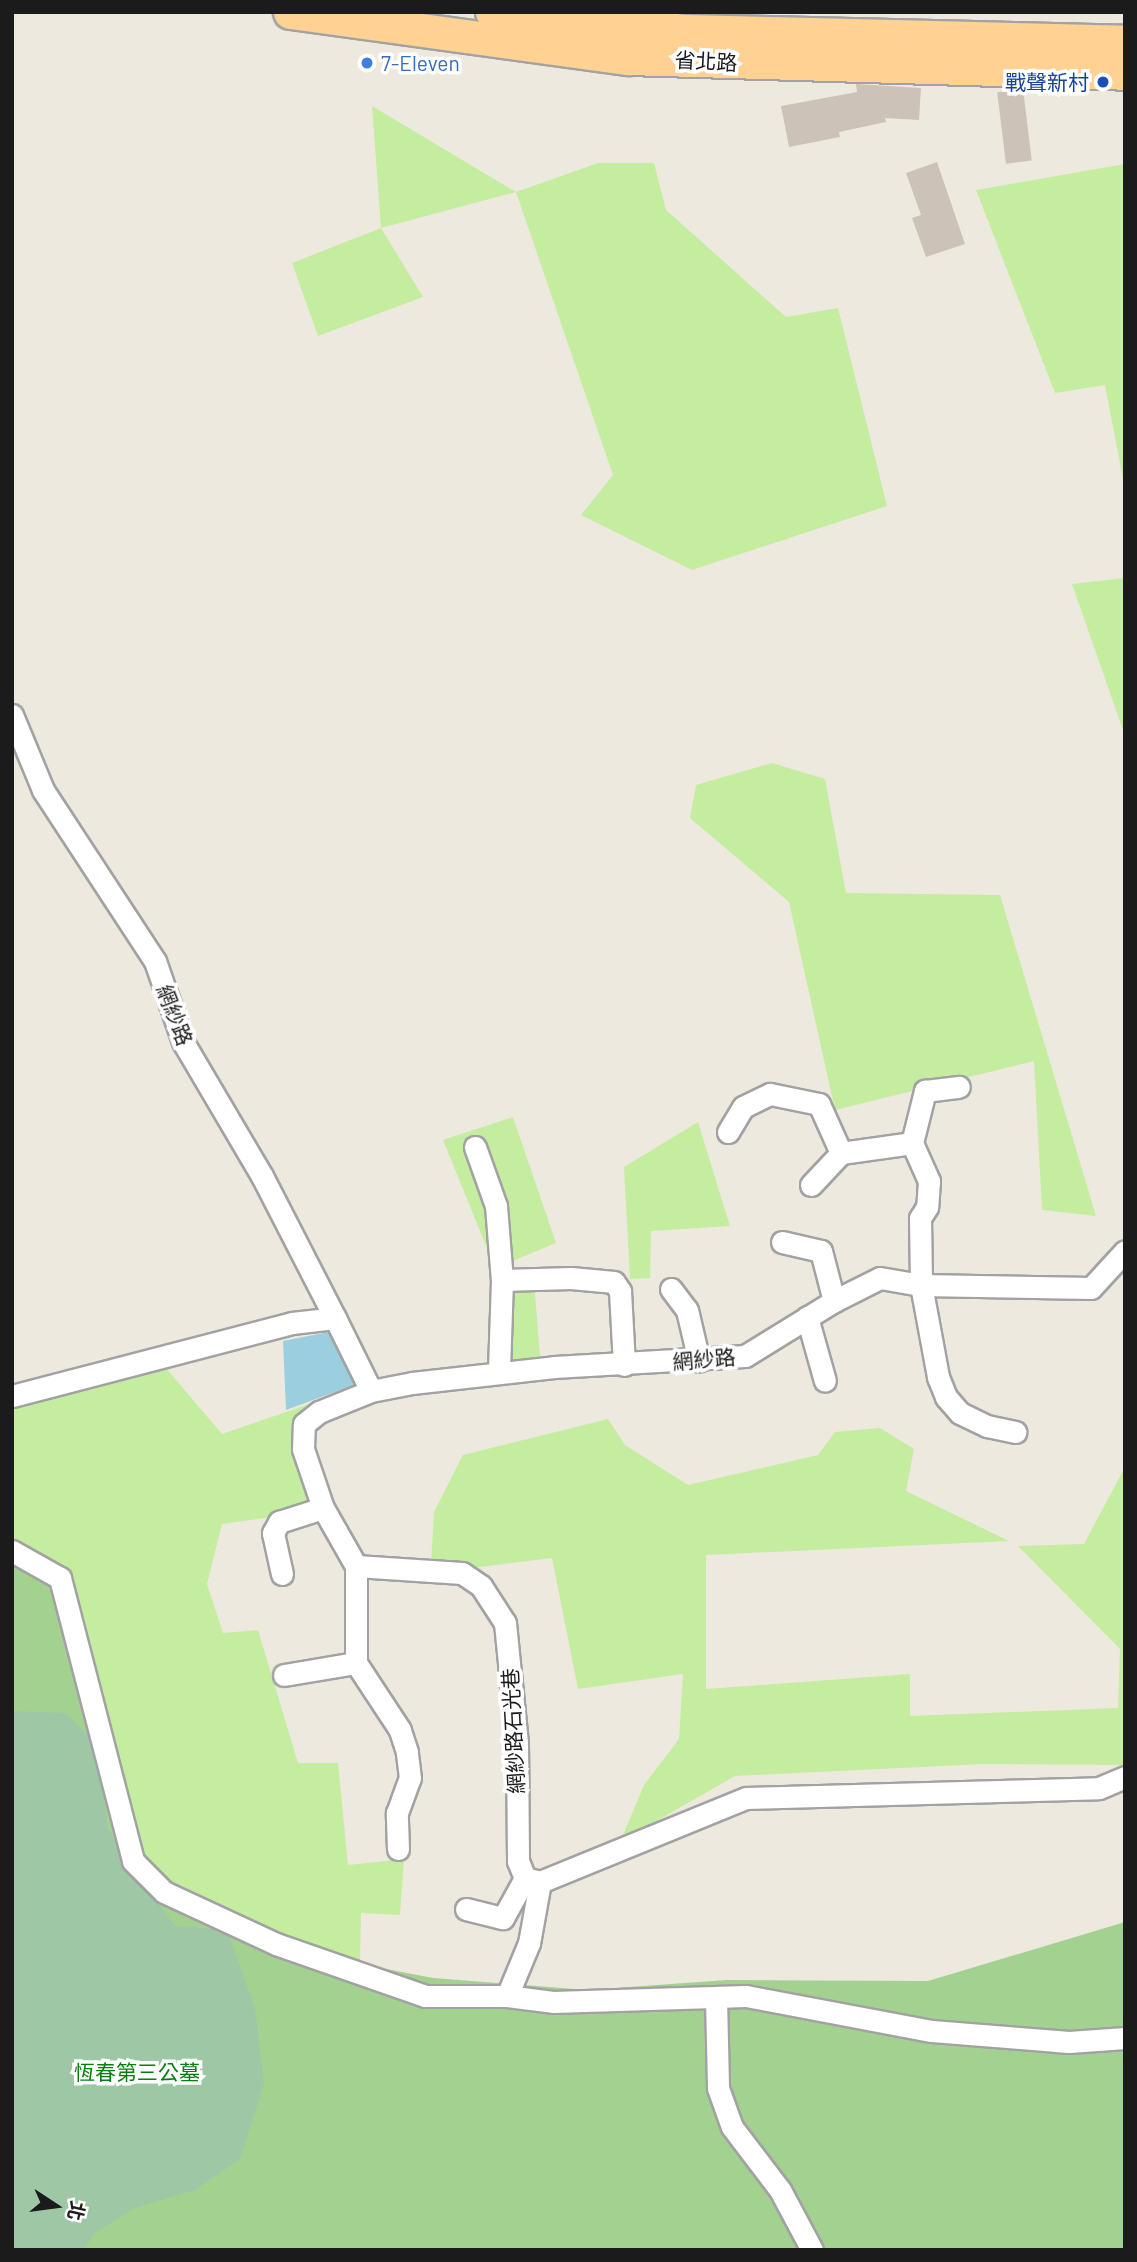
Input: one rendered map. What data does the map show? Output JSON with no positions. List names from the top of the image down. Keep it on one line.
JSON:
{"streets":{"main road":["省北路"],"street":["網紗路","網紗路石光巷"]},"parks":["恆春第三公墓"],"places":["7-Eleven","戰聲新村"],"north":"right"}
